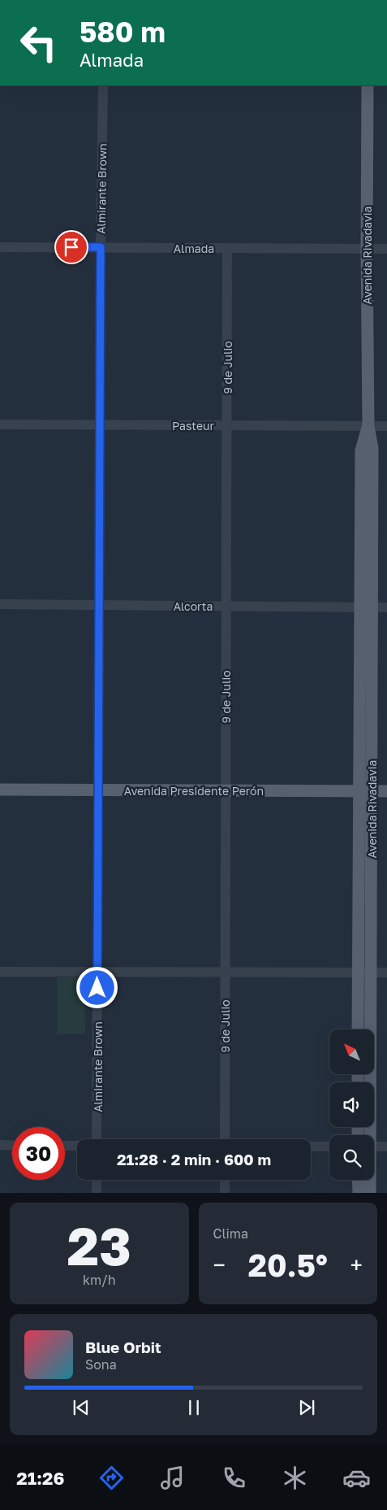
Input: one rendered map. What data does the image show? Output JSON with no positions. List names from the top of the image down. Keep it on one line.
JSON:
{"streets":{"main road":["Avenida Rivadavia","Avenida Presidente Perón"],"street":["Almirante Brown","Almada","9 de Julio","Pasteur","Alcorta"]},"crossings":[["Almirante Brown","Almada"],["Almirante Brown","Pasteur"],["Almirante Brown","Alcorta"],["Almirante Brown","Avenida Presidente Perón"],["Almada","Avenida Rivadavia"],["Almada","9 de Julio"],["Avenida Rivadavia","Pasteur"],["Avenida Rivadavia","Alcorta"],["Avenida Rivadavia","Avenida Presidente Perón"],["9 de Julio","Pasteur"],["9 de Julio","Alcorta"],["9 de Julio","Avenida Presidente Perón"]],"north":"top left","page":{"turn":["580 m","Almada"],"limit":"30","trip":"21:28 · 2 min · 600 m","tile":[["23","km/h"],"Clima"],"heat":["−","20.5°","+"],"song":["Blue Orbit","Sona"],"tabs":"21:26"}}
